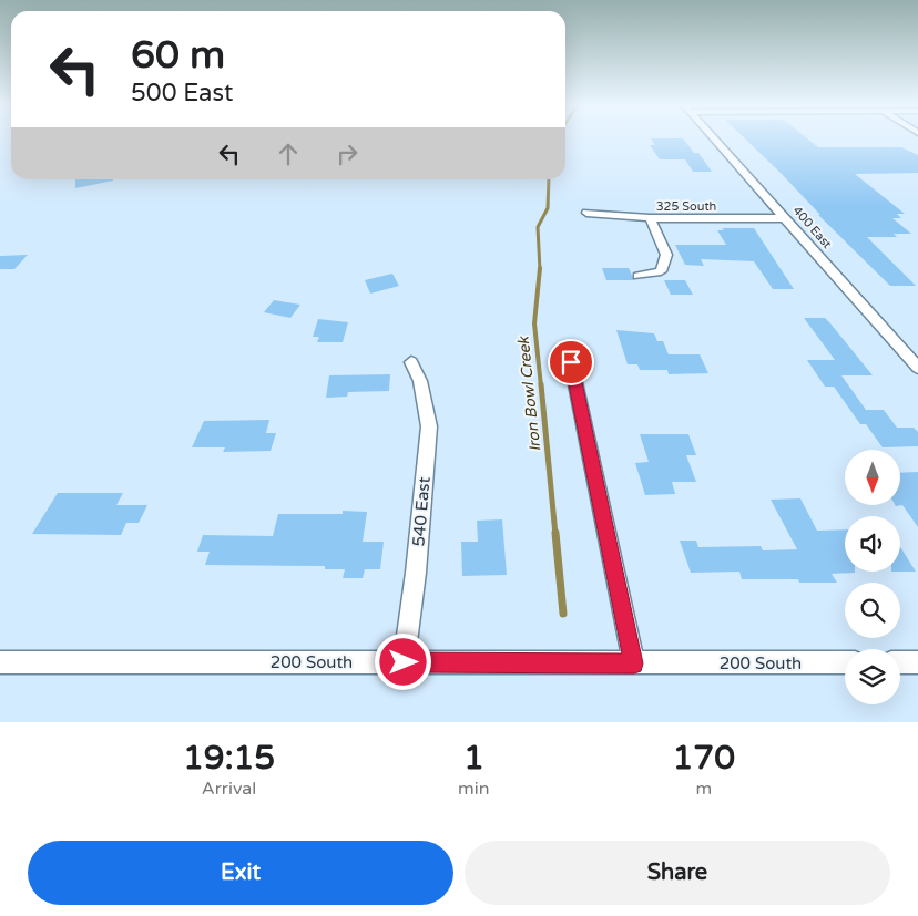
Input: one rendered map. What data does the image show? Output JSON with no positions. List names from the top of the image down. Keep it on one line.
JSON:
{"streets":{"street":["325 South","400 East","540 East","200 South"]},"crossings":[["325 South","400 East"],["540 East","200 South"]],"water":["Iron Bowl Creek"],"north":"bottom","page":{"turn":["60 m","500 East"],"eta":["19:15","Arrival","1","min","170","m"],"buttons":["Exit","Share"]}}
